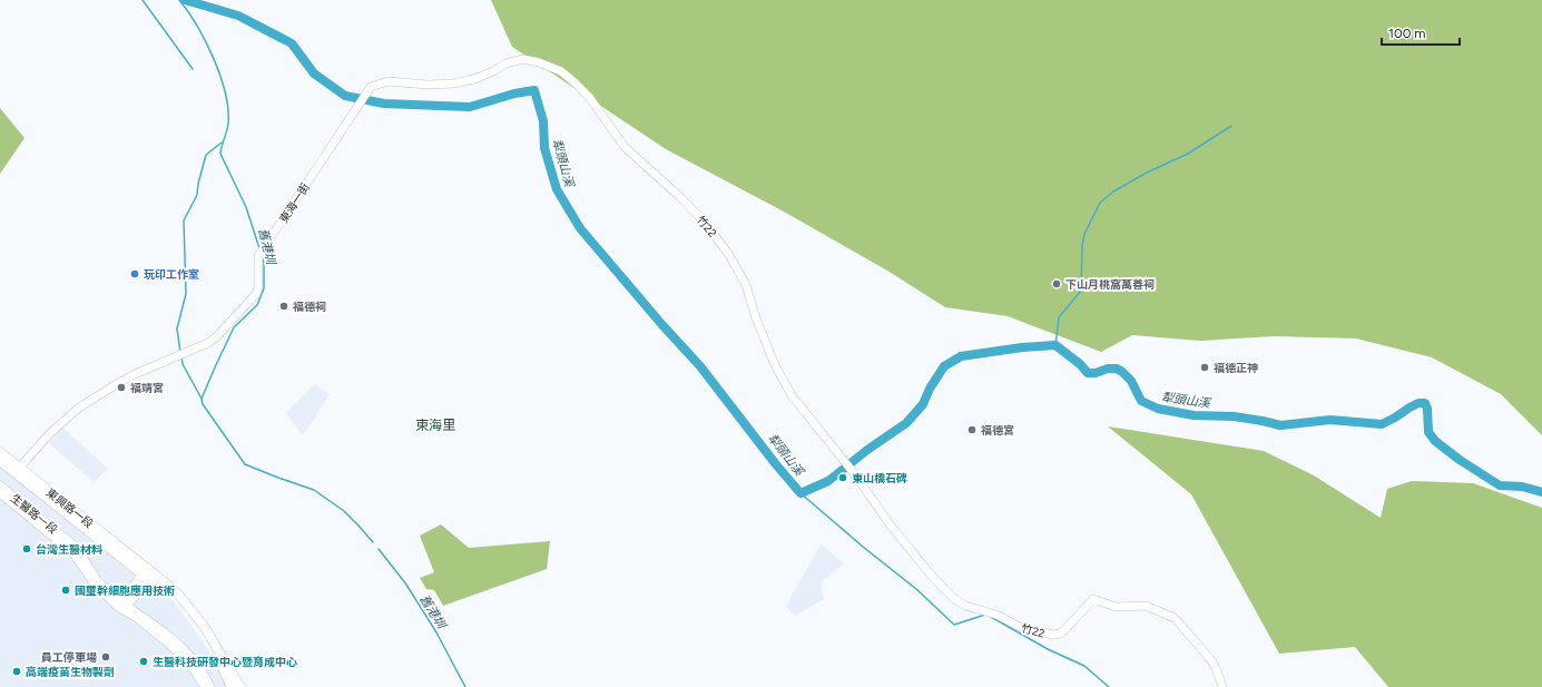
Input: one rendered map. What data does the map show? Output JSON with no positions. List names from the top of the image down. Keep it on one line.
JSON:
{"streets":{"main road":["東興路一段"],"street":["東海一街","竹22","生醫路一段"]},"crossings":[["東海一街","竹22"],["東海一街","東興路一段"]],"districts":["東海里"],"water":["犁頭山溪","舊港圳"],"places":["玩印工作室","下山月桃窩萬善祠","福德祠","福德正神","福靖宮","福德宮","東山橋石碑","台灣生醫材料","國璽幹細胞應用技術","員工停車場","生醫科技研發中心暨育成中心","高端疫苗生物製劑"],"scale_bar":"100 m"}
